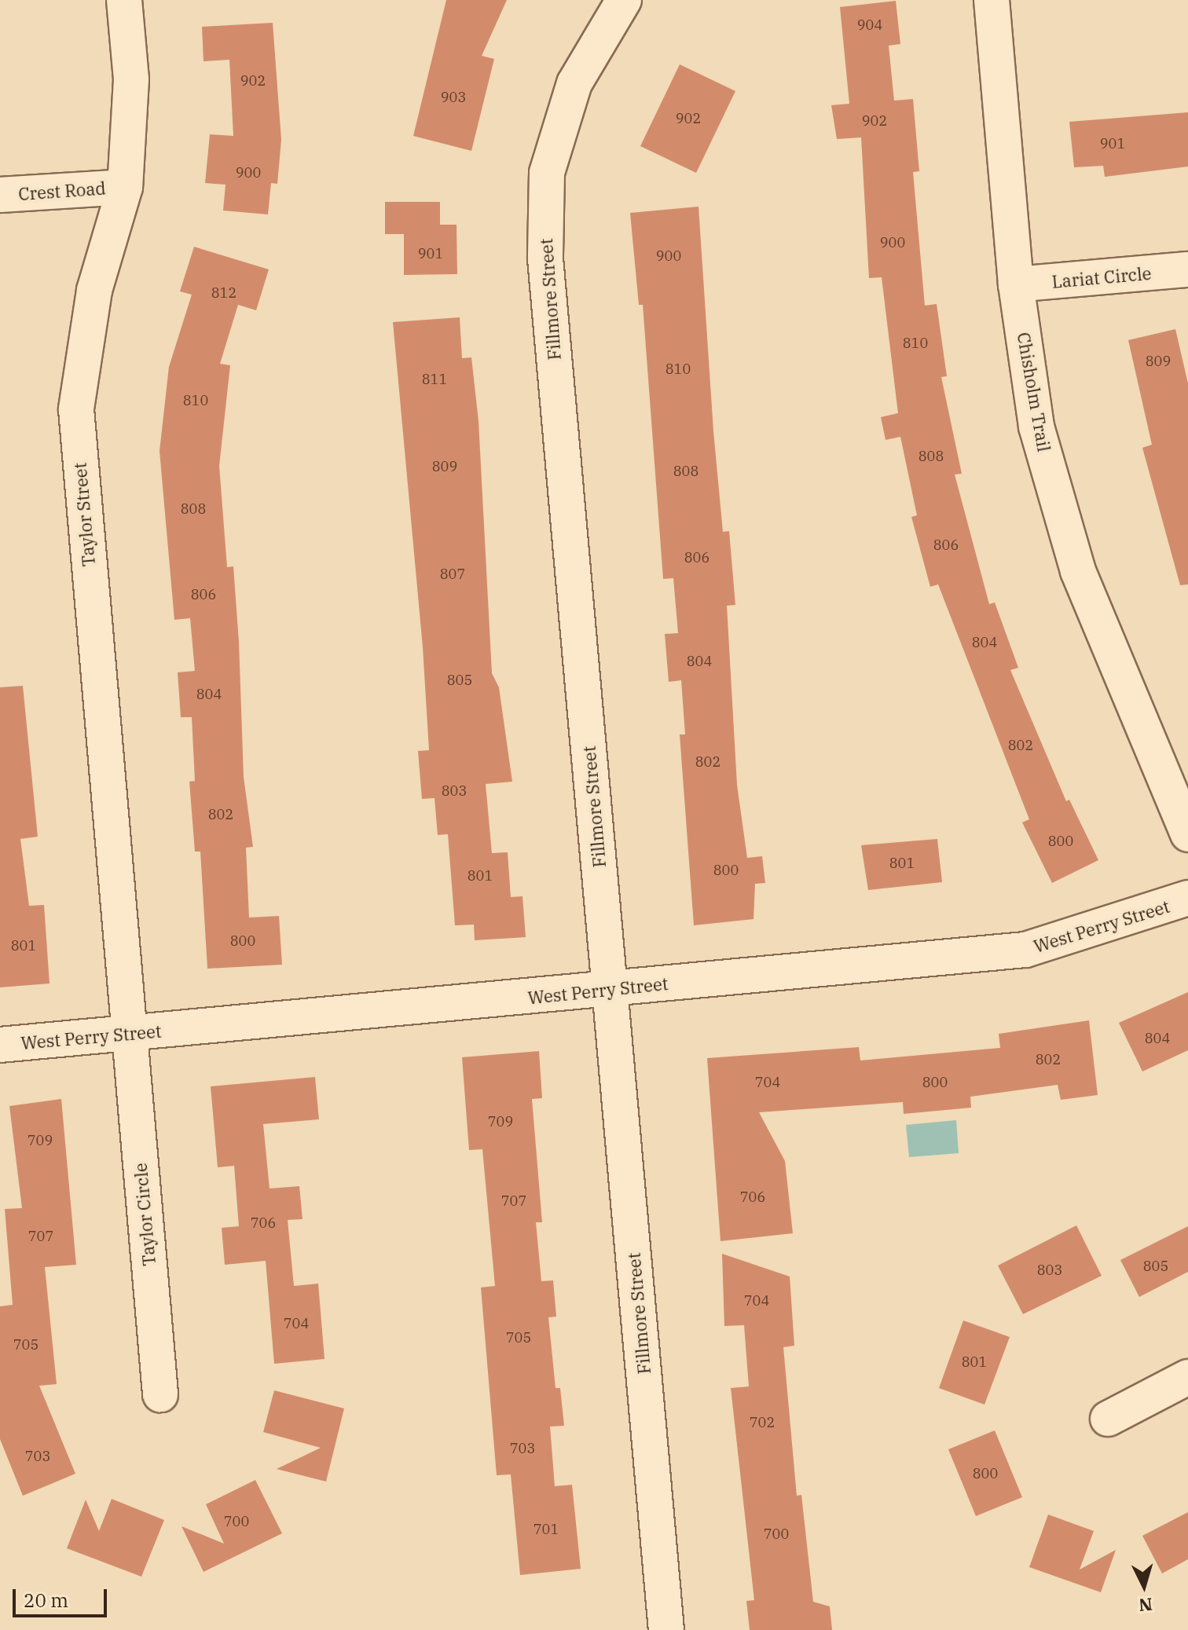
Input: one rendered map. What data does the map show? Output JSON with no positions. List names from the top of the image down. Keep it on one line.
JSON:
{"streets":{"street":["Crest Road","Lariat Circle","Fillmore Street","Chisholm Trail","Taylor Street","West Perry Street","Taylor Circle"]},"crossings":[["Crest Road","Taylor Street"],["Lariat Circle","Chisholm Trail"],["Fillmore Street","West Perry Street"],["Taylor Street","West Perry Street"],["Taylor Street","Taylor Circle"],["West Perry Street","Taylor Circle"]],"house_numbers":["904","902","903","902","902","901","900","900","901","900","812","810","809","810","811","810","808","809","808","808","806","806","807","806","804","804","805","804","802","802","803","802","800","801","800","801","800","801","804","802","704","800","709","709","706","707","706","707","805","803","704","704","705","705","801","702","703","703","800","700","701","700"],"scale_bar":"20 m","north":"bottom"}
